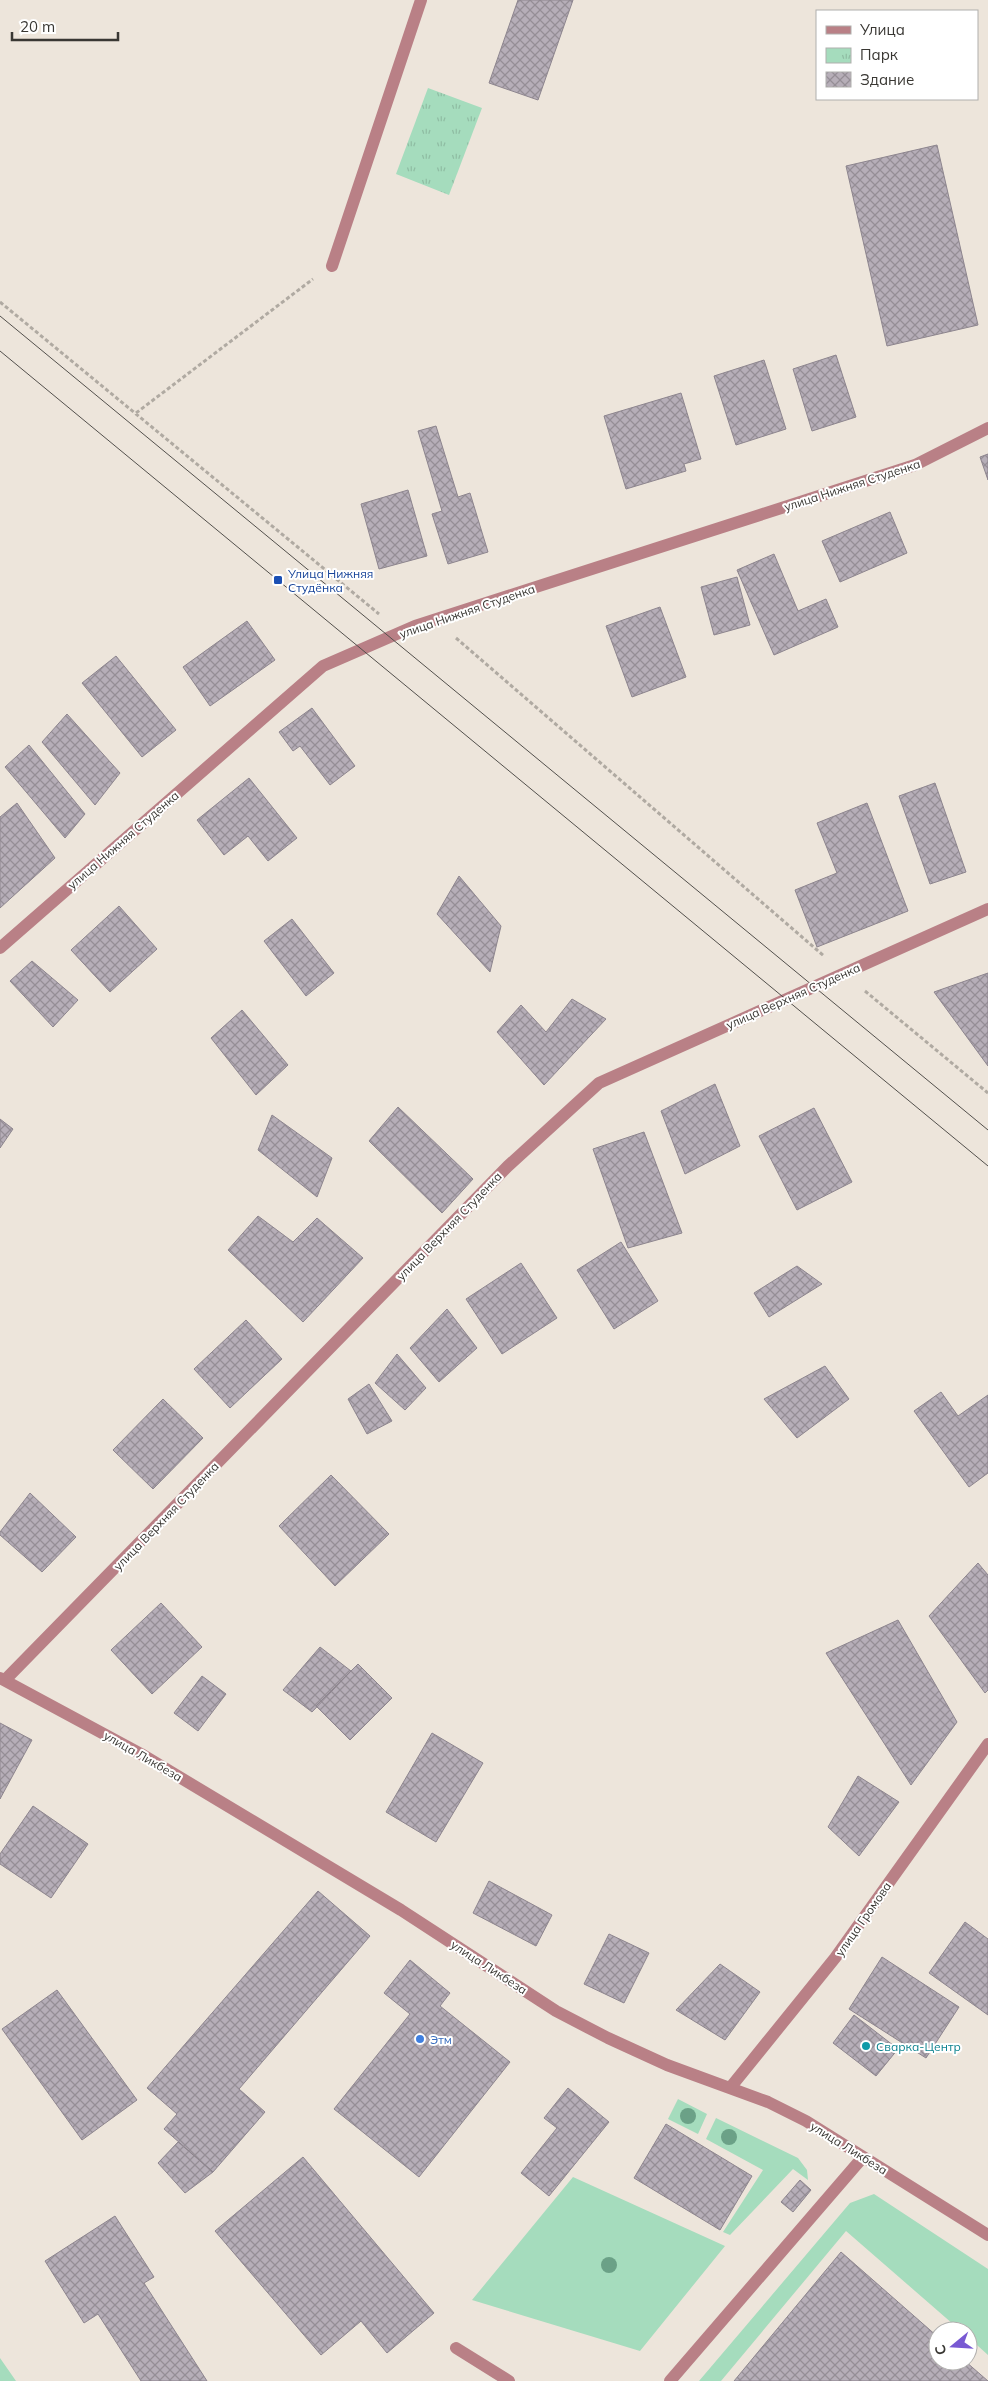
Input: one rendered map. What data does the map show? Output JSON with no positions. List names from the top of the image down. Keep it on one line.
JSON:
{"streets":{"street":["улица Нижняя Cтуденкa","улица Верхняя Студенка","улица Ликбеза","улица Громова"]},"crossings":[["улица Верхняя Студенка","улица Ликбеза"],["улица Ликбеза","улица Громова"]],"places":{"transit":["Улица Нижняя Студёнка"],"other":["Этм","Сварка-Центр"]},"legend":["Улица","Парк","Здание"],"scale_bar":"20 m","north":"left"}
